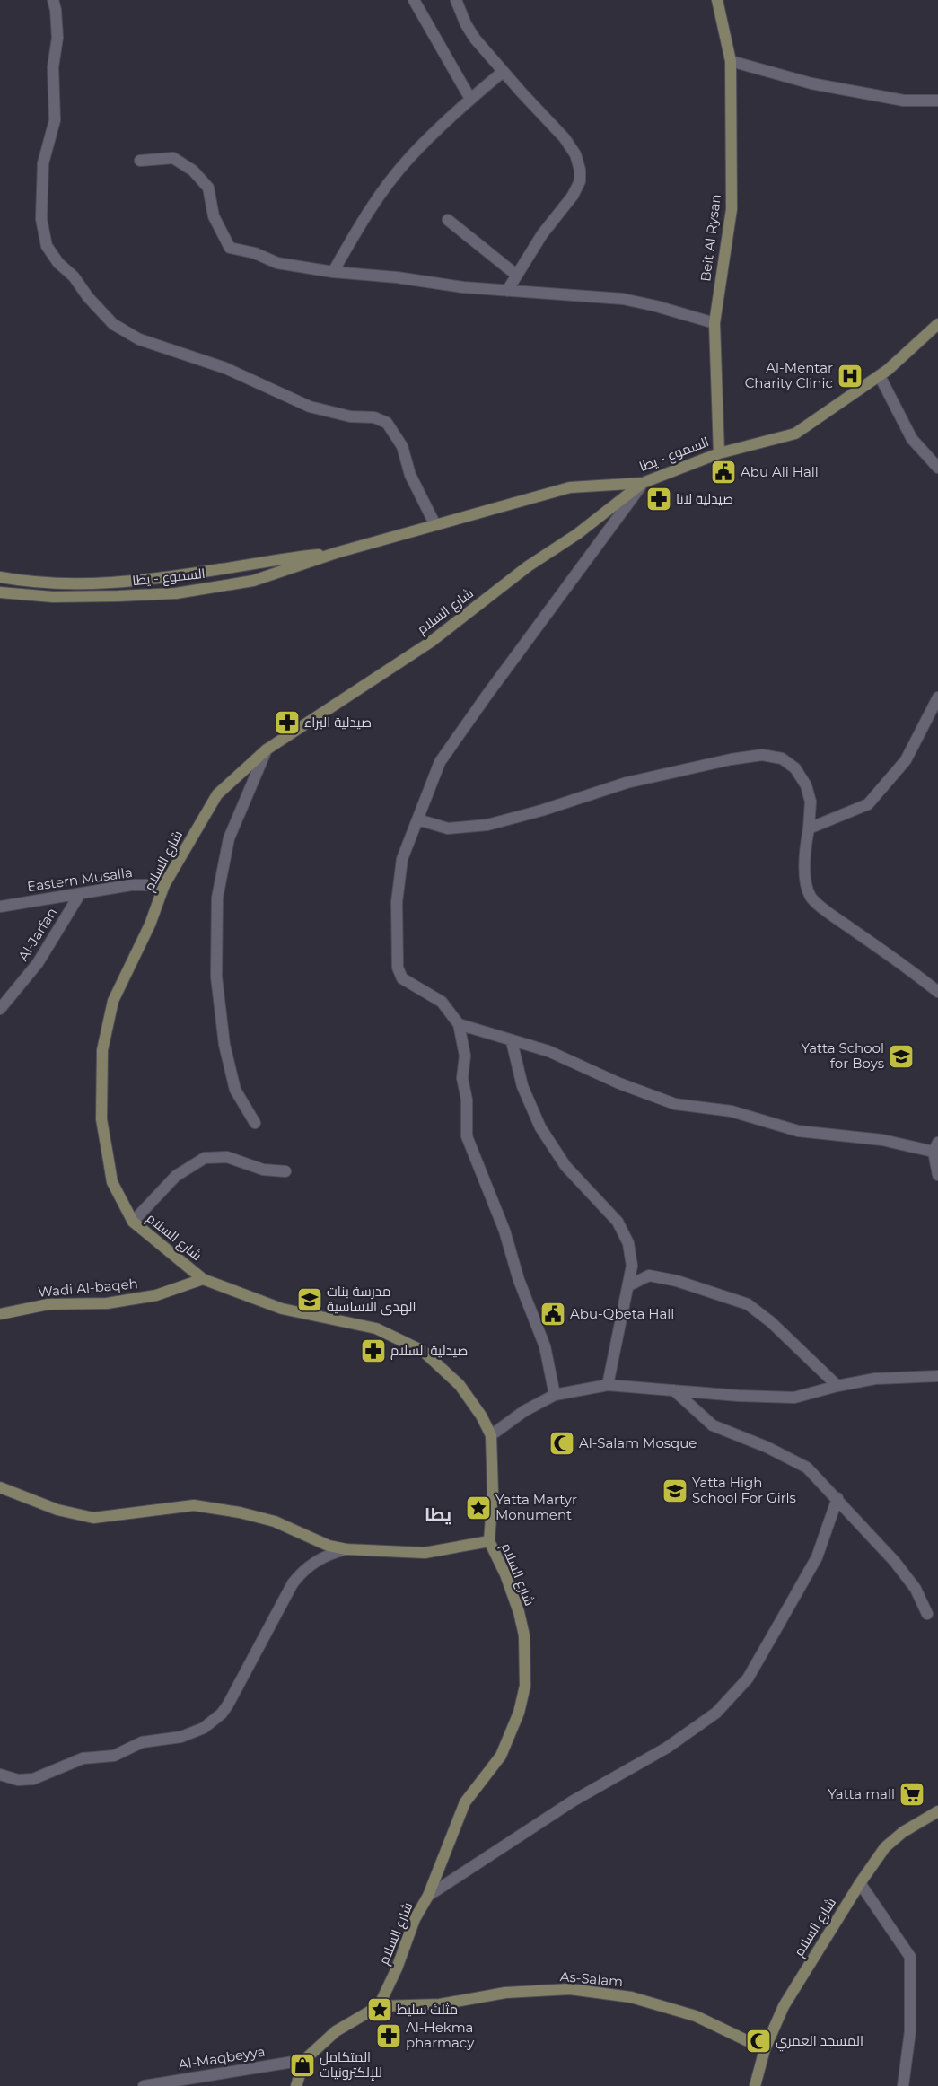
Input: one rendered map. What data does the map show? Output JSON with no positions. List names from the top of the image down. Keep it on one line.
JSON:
{"streets":{"main road":["Beit Al Rysan","السموع - يطا","شارع السلام","Wadi Al-baqeh","As-Salam"],"street":["Eastern Musalla","Al-Jarfan","Al-Maqbeyya"]},"crossings":[["Beit Al Rysan","السموع - يطا"],["السموع - يطا","شارع السلام"],["شارع السلام","Eastern Musalla"],["شارع السلام","Wadi Al-baqeh"],["شارع السلام","As-Salam"],["Eastern Musalla","Al-Jarfan"]],"districts":["يطا"],"places":{"hospital":["Al-Mentar Charity Clinic"],"public building":["Abu Ali Hall","Abu-Qbeta Hall"],"pharmacy":["صيدلية لانا","صيدلية البراء","صيدلية السلام","Al-Hekma pharmacy"],"school or university":["Yatta School for Boys","مدرسة بنات الهدى الاساسية","Yatta High School For Girls"],"mosque":["Al-Salam Mosque","المسجد العمري"],"place":["Yatta Martyr Monument","مثلث سليط"],"supermarket":["Yatta mall"],"shop":["المتكامل للإلكترونيات"]}}
